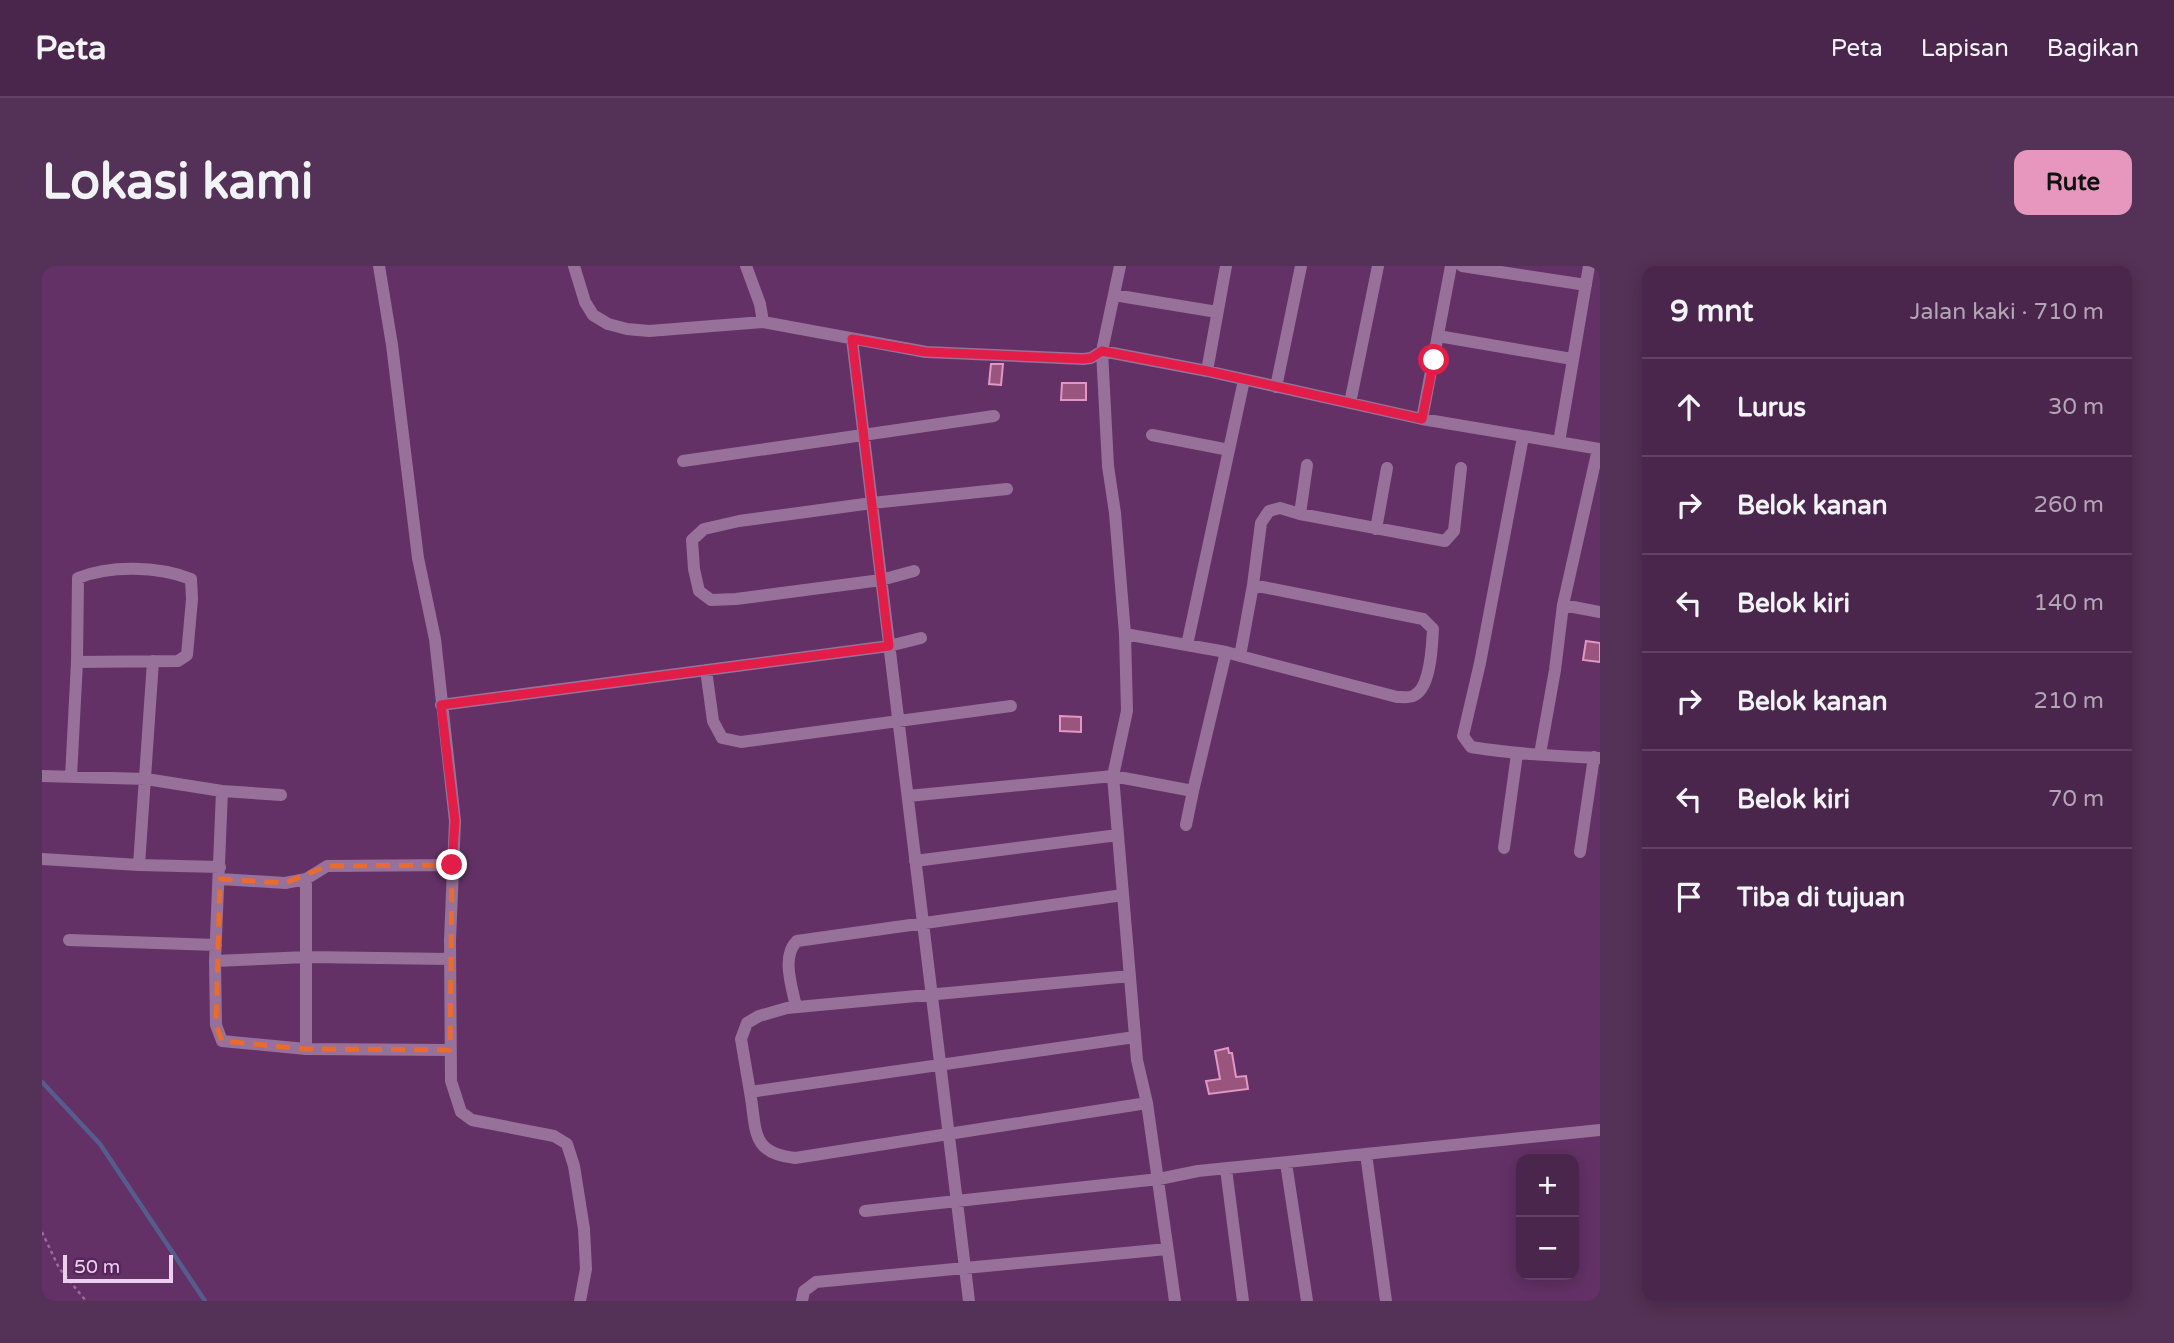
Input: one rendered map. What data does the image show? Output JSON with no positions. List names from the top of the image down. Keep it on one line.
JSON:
{"scale_bar":"50 m","page":{"header":"Peta","nav":["Peta","Lapisan","Bagikan"],"buttons":"Rute","title":"Lokasi kami","heading":["9 mnt","Jalan kaki · 710 m"],"list":[["Lurus","30 m"],["Belok kanan","260 m"],["Belok kiri","140 m"],["Belok kanan","210 m"],["Belok kiri","70 m"],"Tiba di tujuan"],"map_buttons":["+","−"],"scale":"50 m"}}
